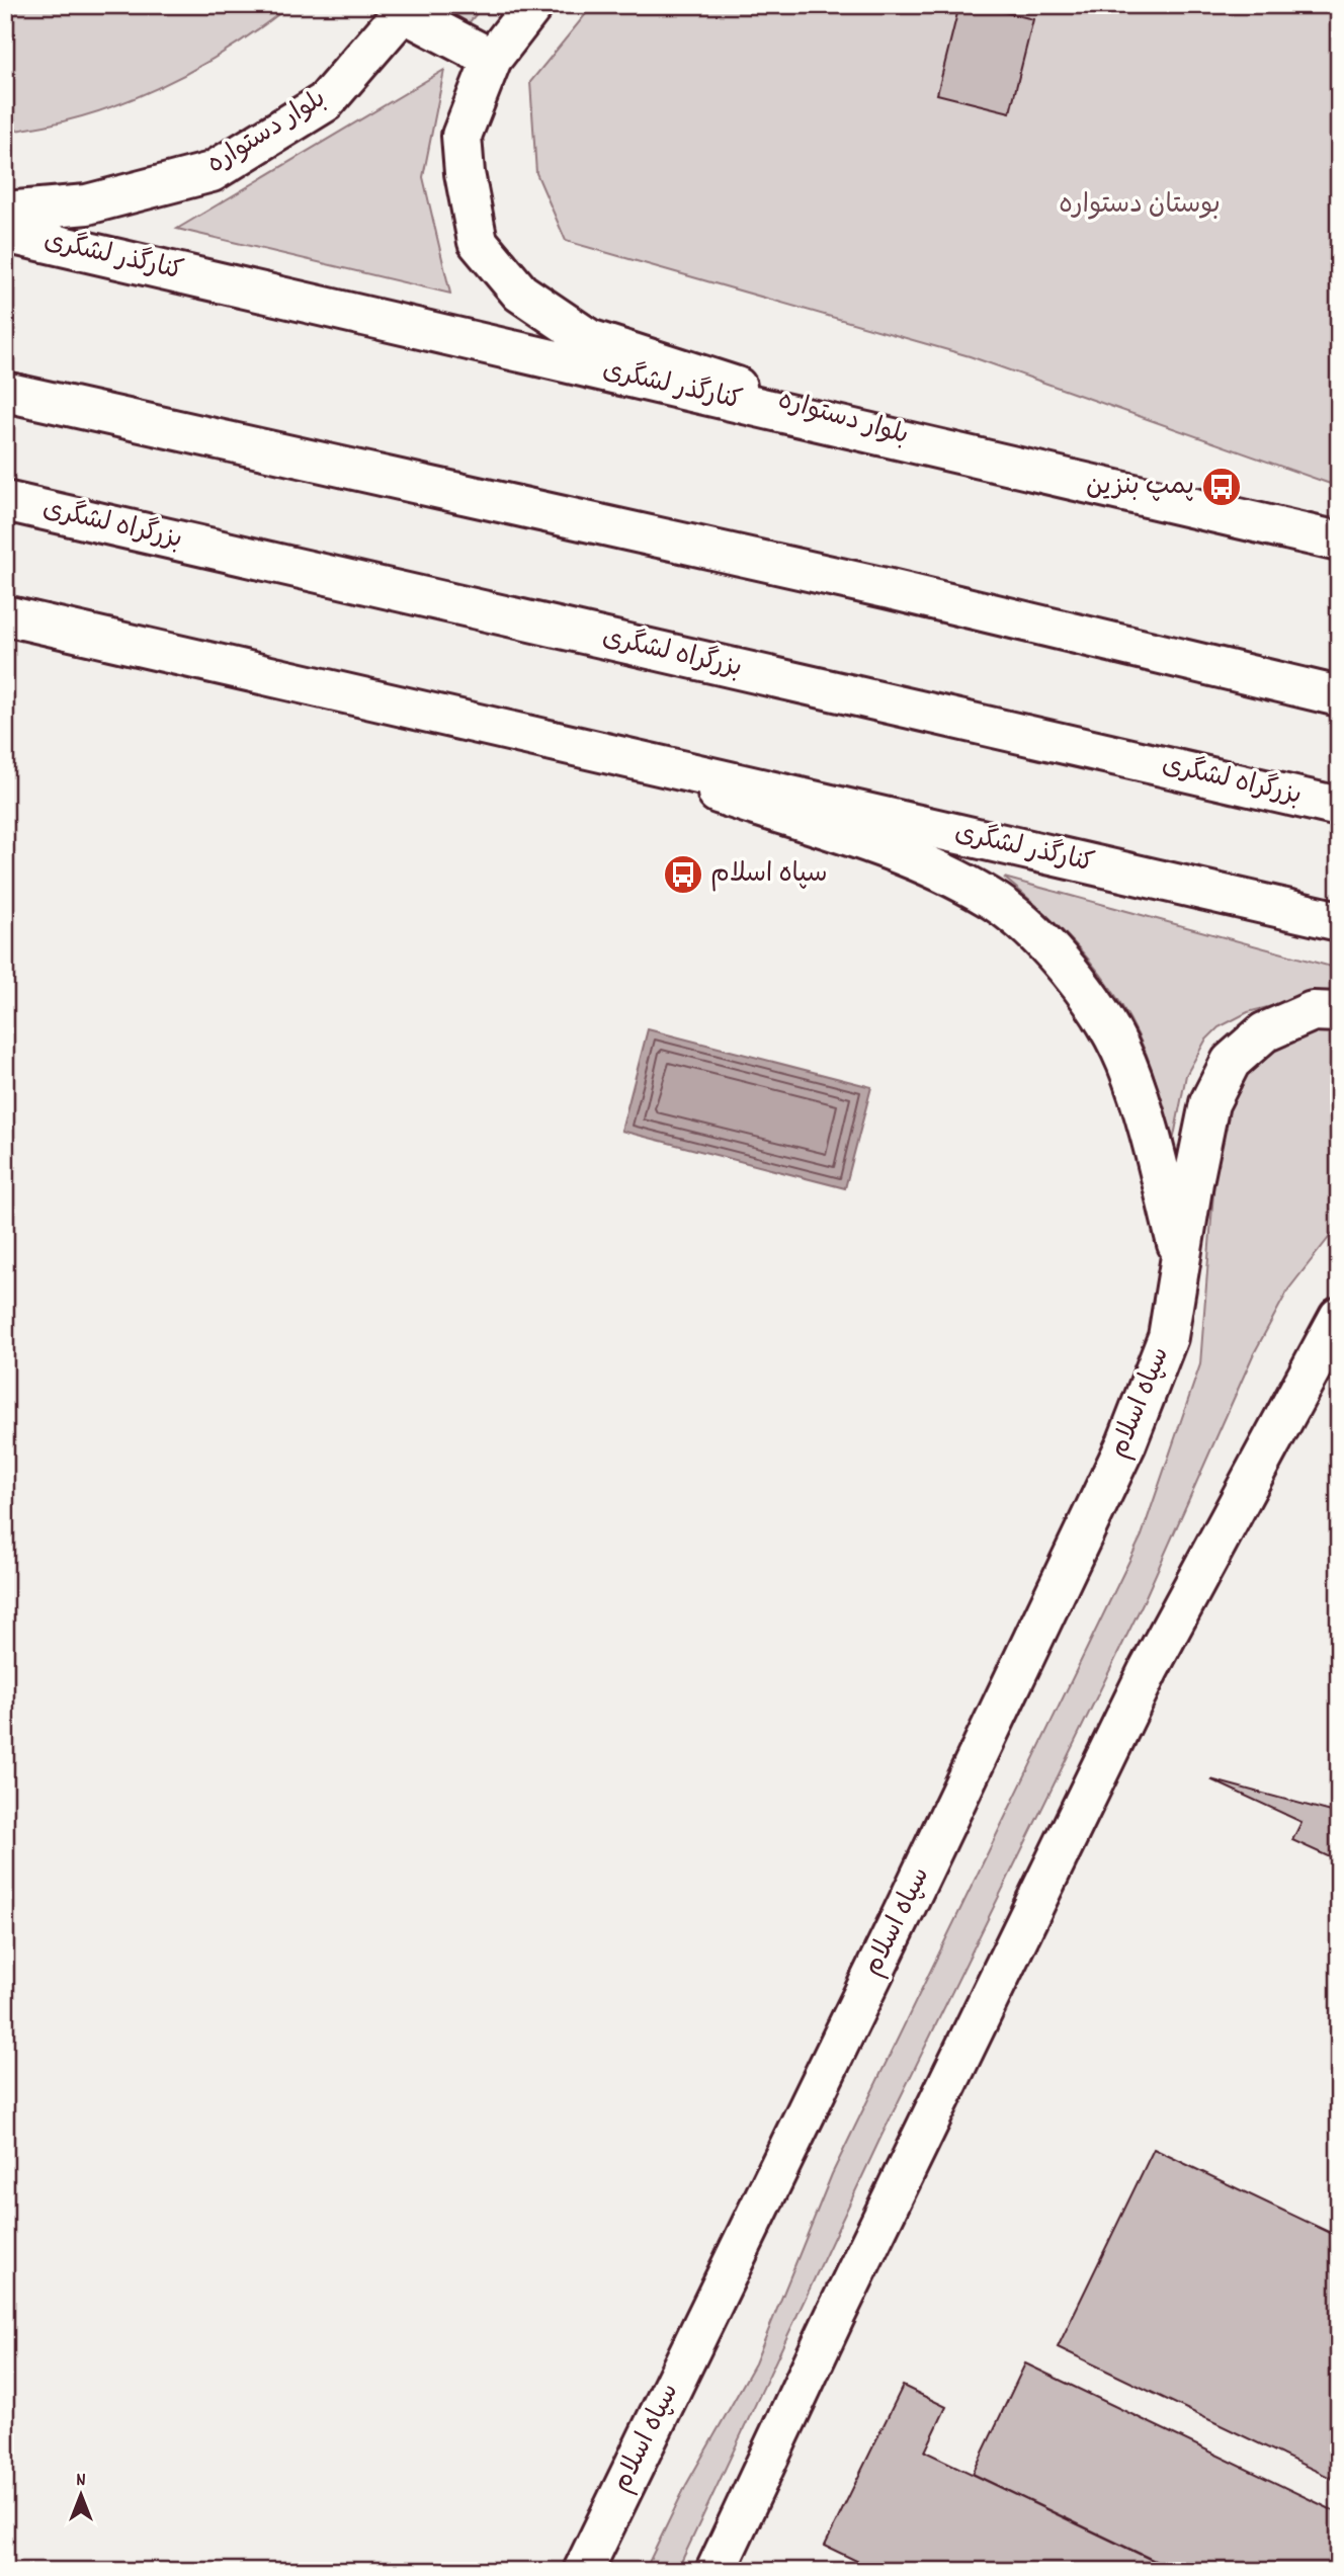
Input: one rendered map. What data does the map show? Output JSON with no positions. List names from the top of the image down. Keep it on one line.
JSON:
{"streets":{"main road":["بلوار دستواره","کنارگذر لشگری","بزرگراه لشگری","سپاه اسلام"]},"crossings":[["بلوار دستواره","کنارگذر لشگری"]],"parks":["بوستان دستواره"],"places":{"bus stop":["پمپ بنزین","سپاه اسلام"]},"north":"top"}
